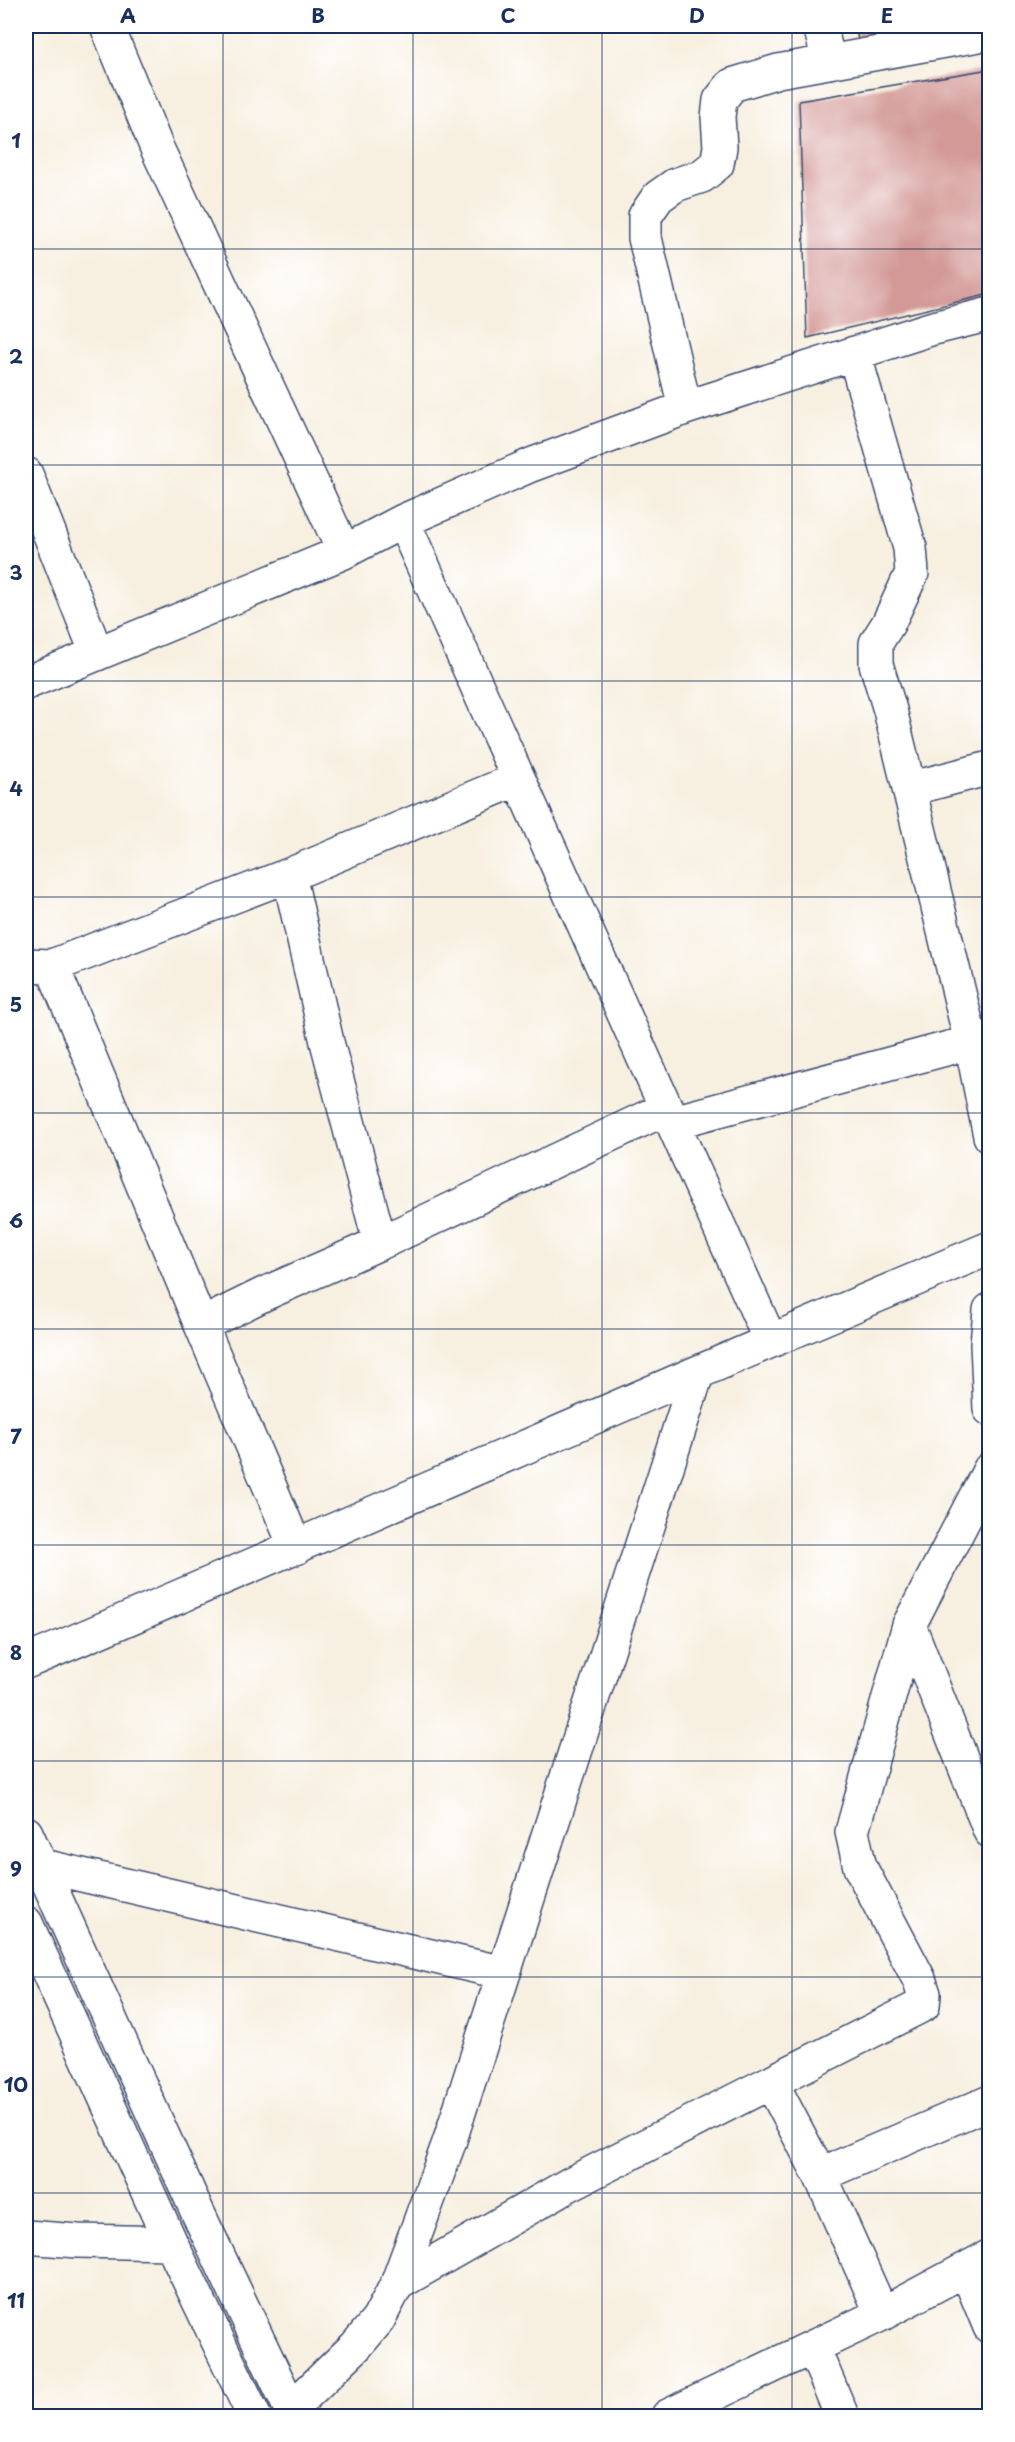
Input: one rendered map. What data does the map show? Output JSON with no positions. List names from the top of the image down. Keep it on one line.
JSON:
{"grid":{"columns":["A","B","C","D","E"],"rows":["1","2","3","4","5","6","7","8","9","10","11"]}}
